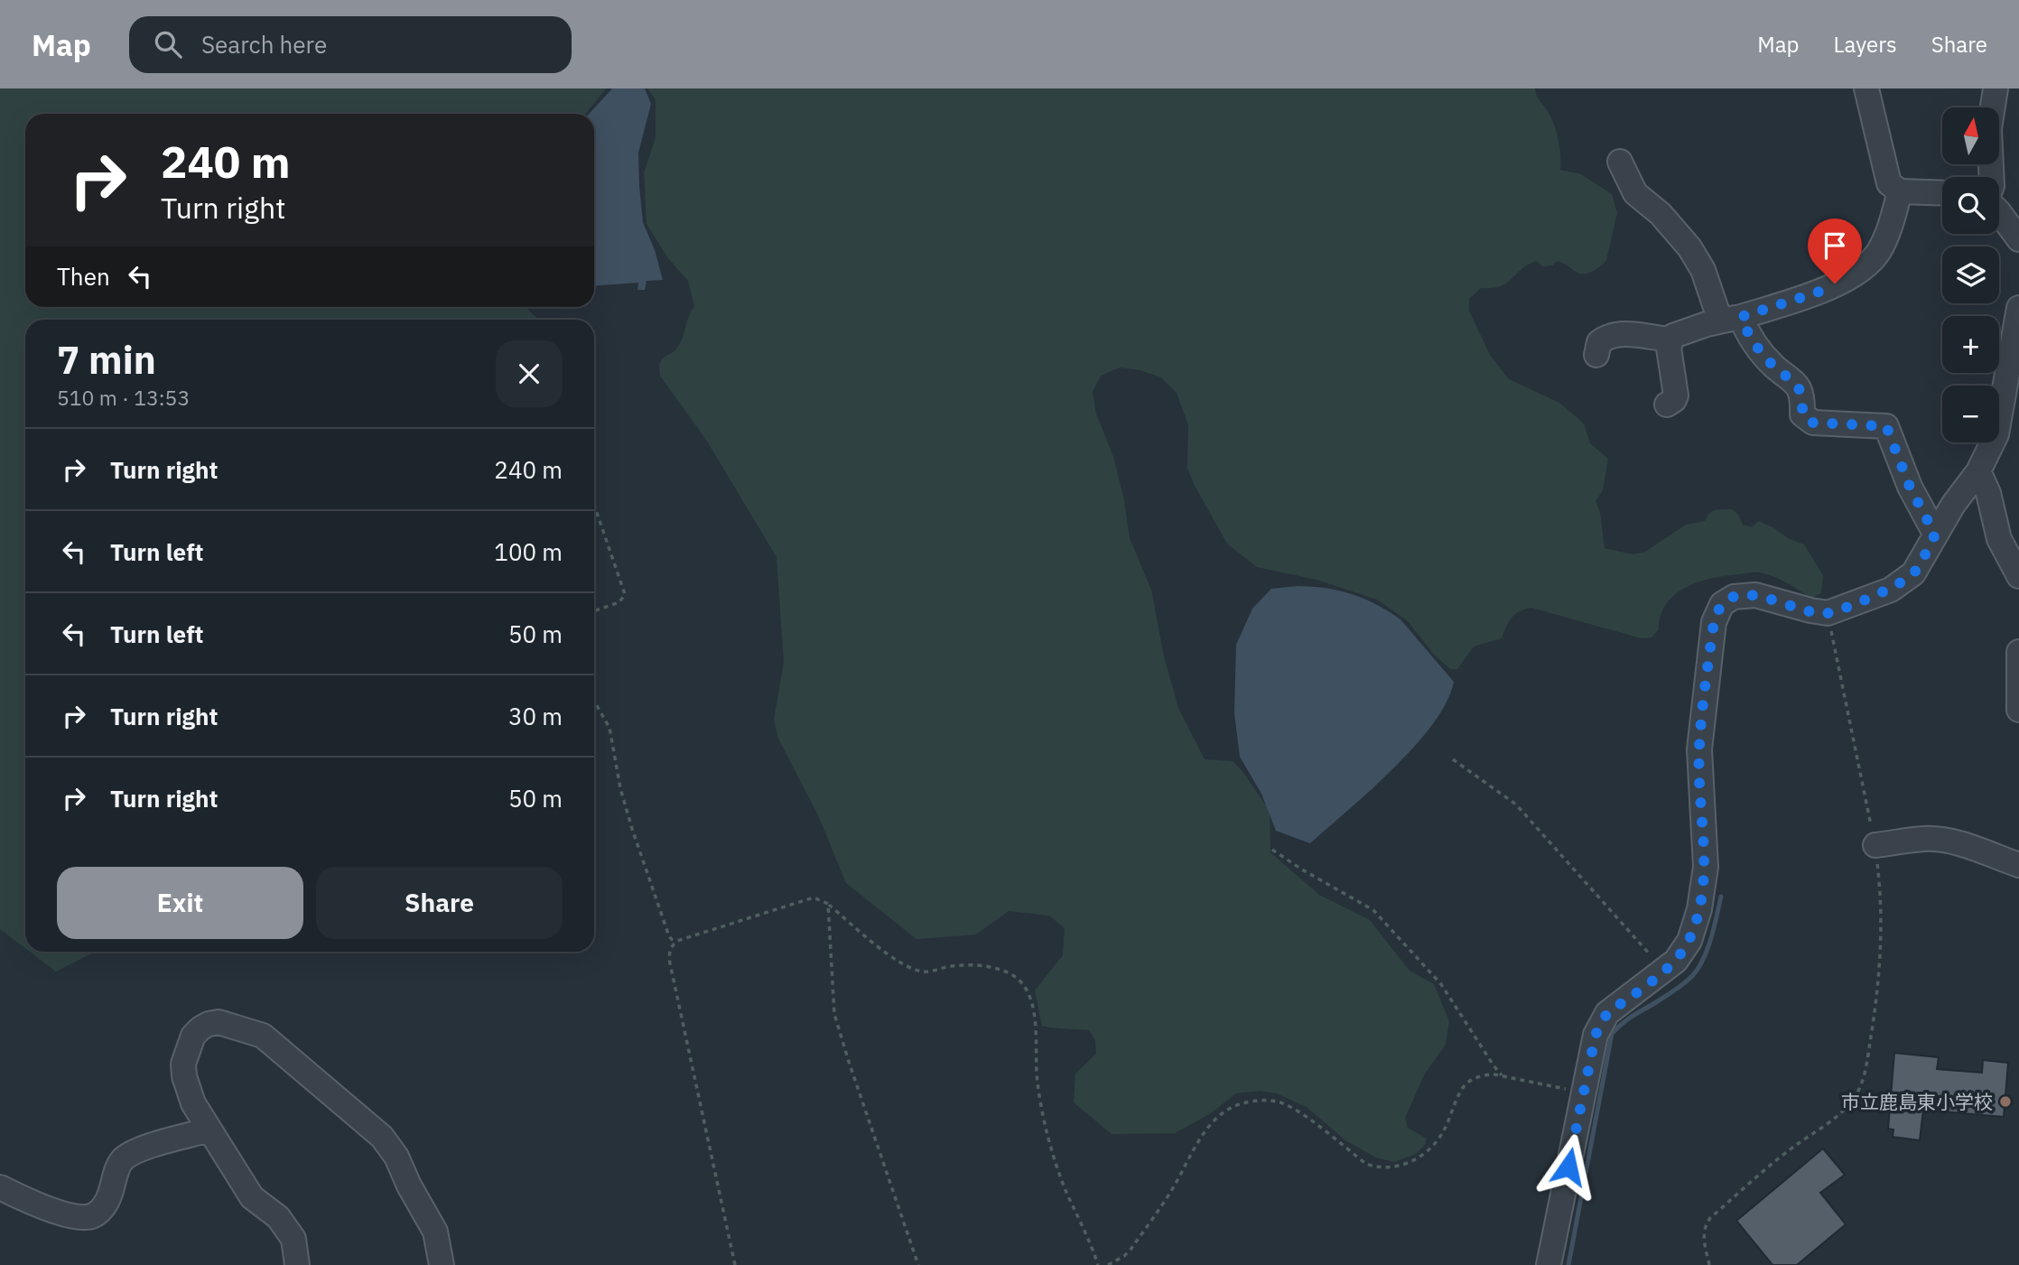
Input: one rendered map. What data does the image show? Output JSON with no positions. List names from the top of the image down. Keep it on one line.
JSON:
{"places":["市立鹿島東小学校"],"north":"top","page":{"header":"Map","search":"Search here","nav":["Map","Layers","Share"],"map_buttons":["+","−"],"turn":["240 m","Turn right"],"then":"Then","heading":["7 min","510 m · 13:53"],"list":[{"name":"Turn right","value":"240 m"},{"name":"Turn left","value":"100 m"},{"name":"Turn left","value":"50 m"},{"name":"Turn right","value":"30 m"},{"name":"Turn right","value":"50 m"}],"buttons":["Exit","Share"]}}
